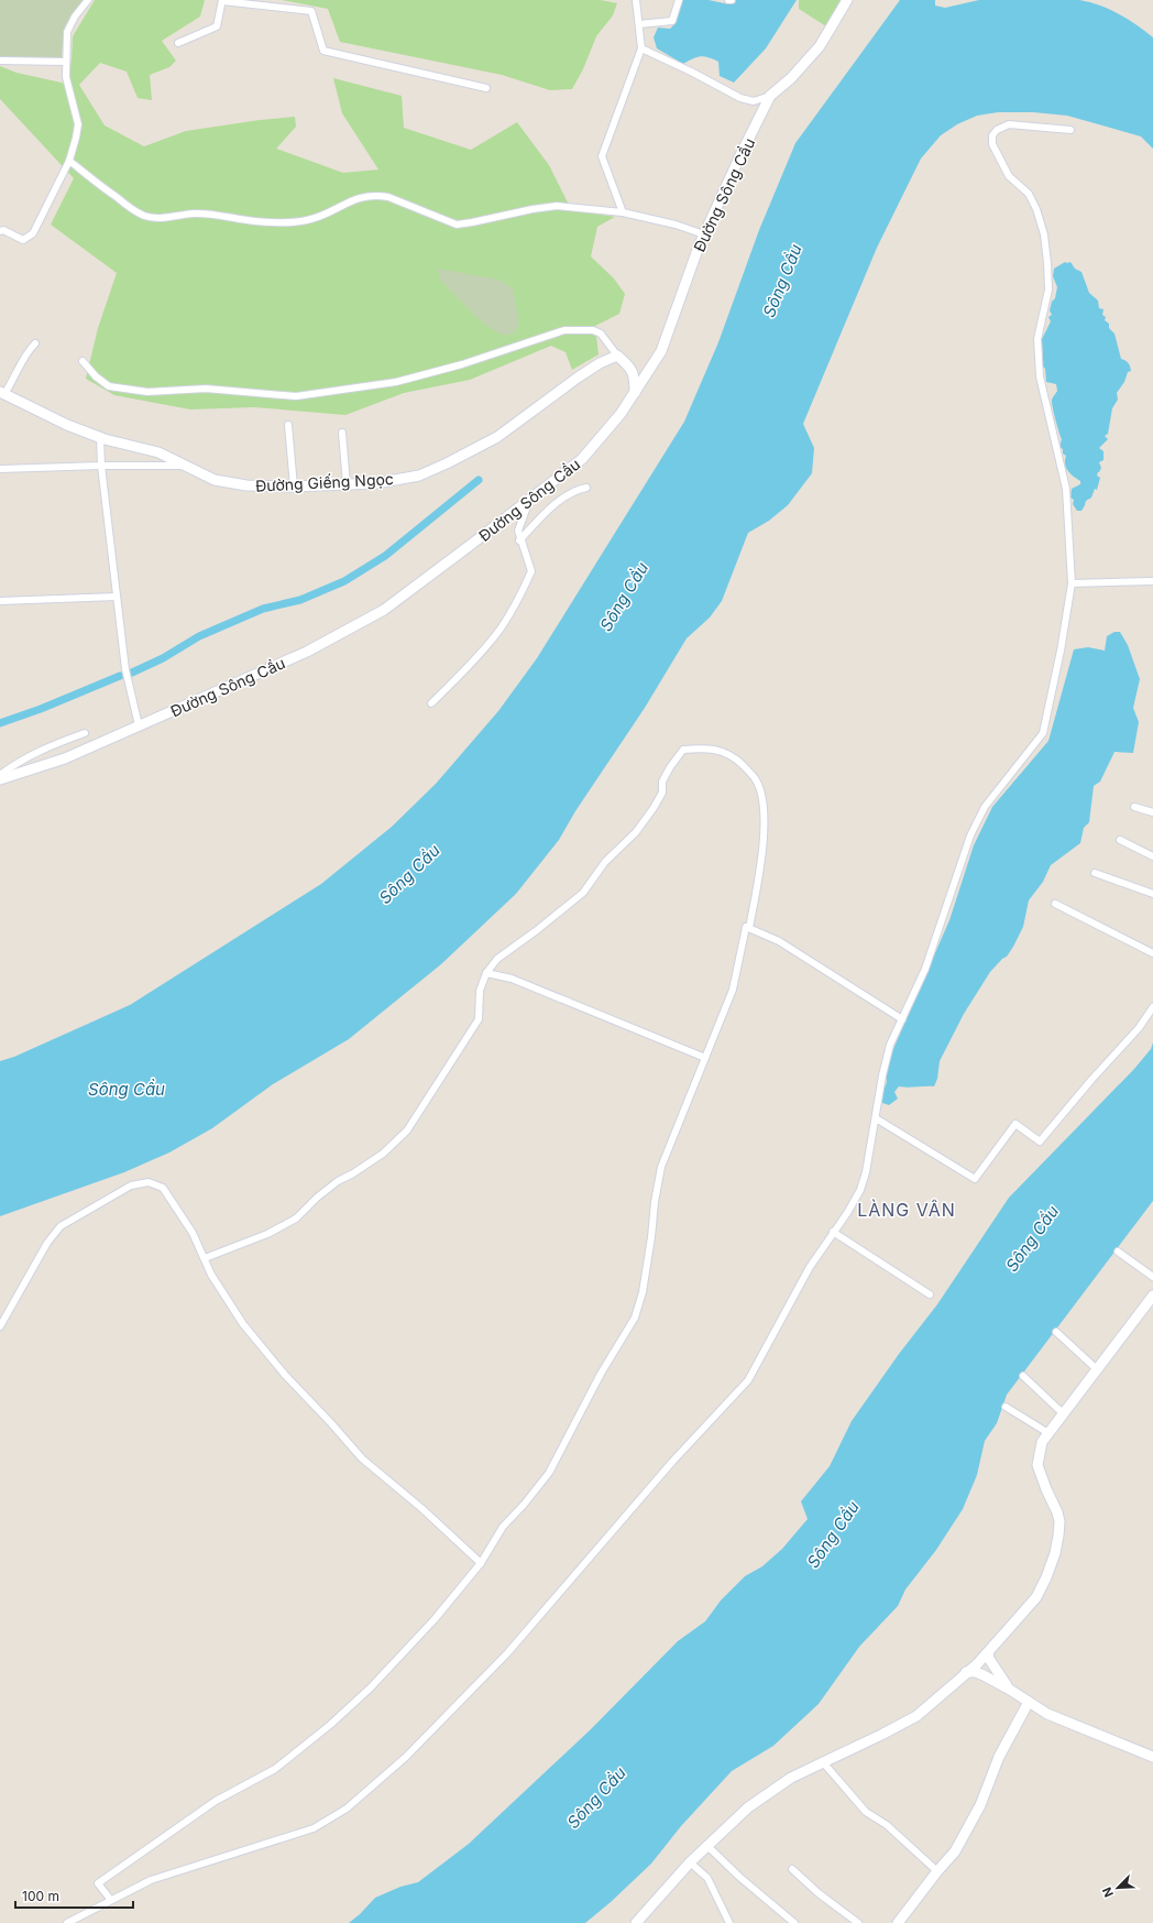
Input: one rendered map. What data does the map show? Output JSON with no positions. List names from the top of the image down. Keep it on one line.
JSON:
{"streets":{"main road":["Đường Sông Cầu","Đường Giếng Ngọc"]},"districts":["LÀNG VÂN"],"water":["Sông Cầu"],"scale_bar":"100 m","north":"bottom left"}
